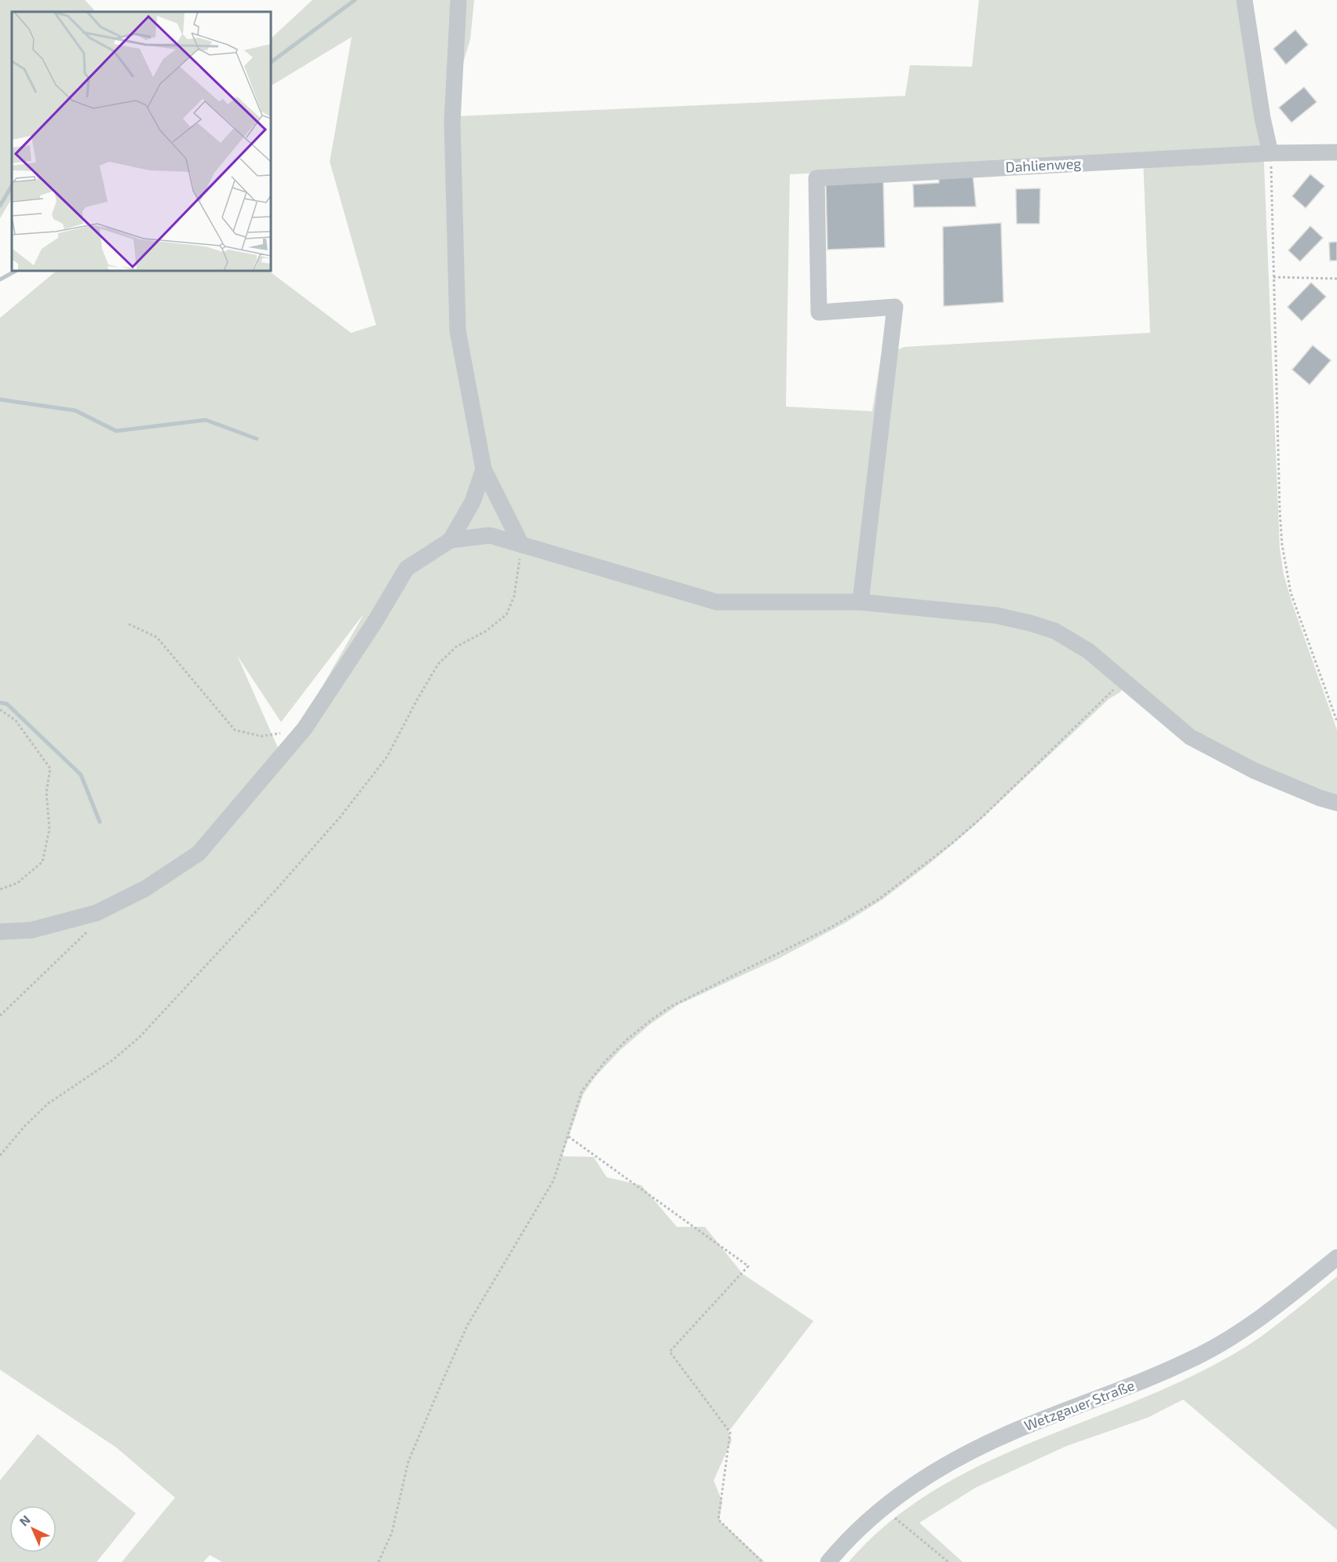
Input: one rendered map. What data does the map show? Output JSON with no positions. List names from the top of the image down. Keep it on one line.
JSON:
{"streets":{"street":["Dahlienweg","Wetzgauer Straße"]},"north":"top left"}
